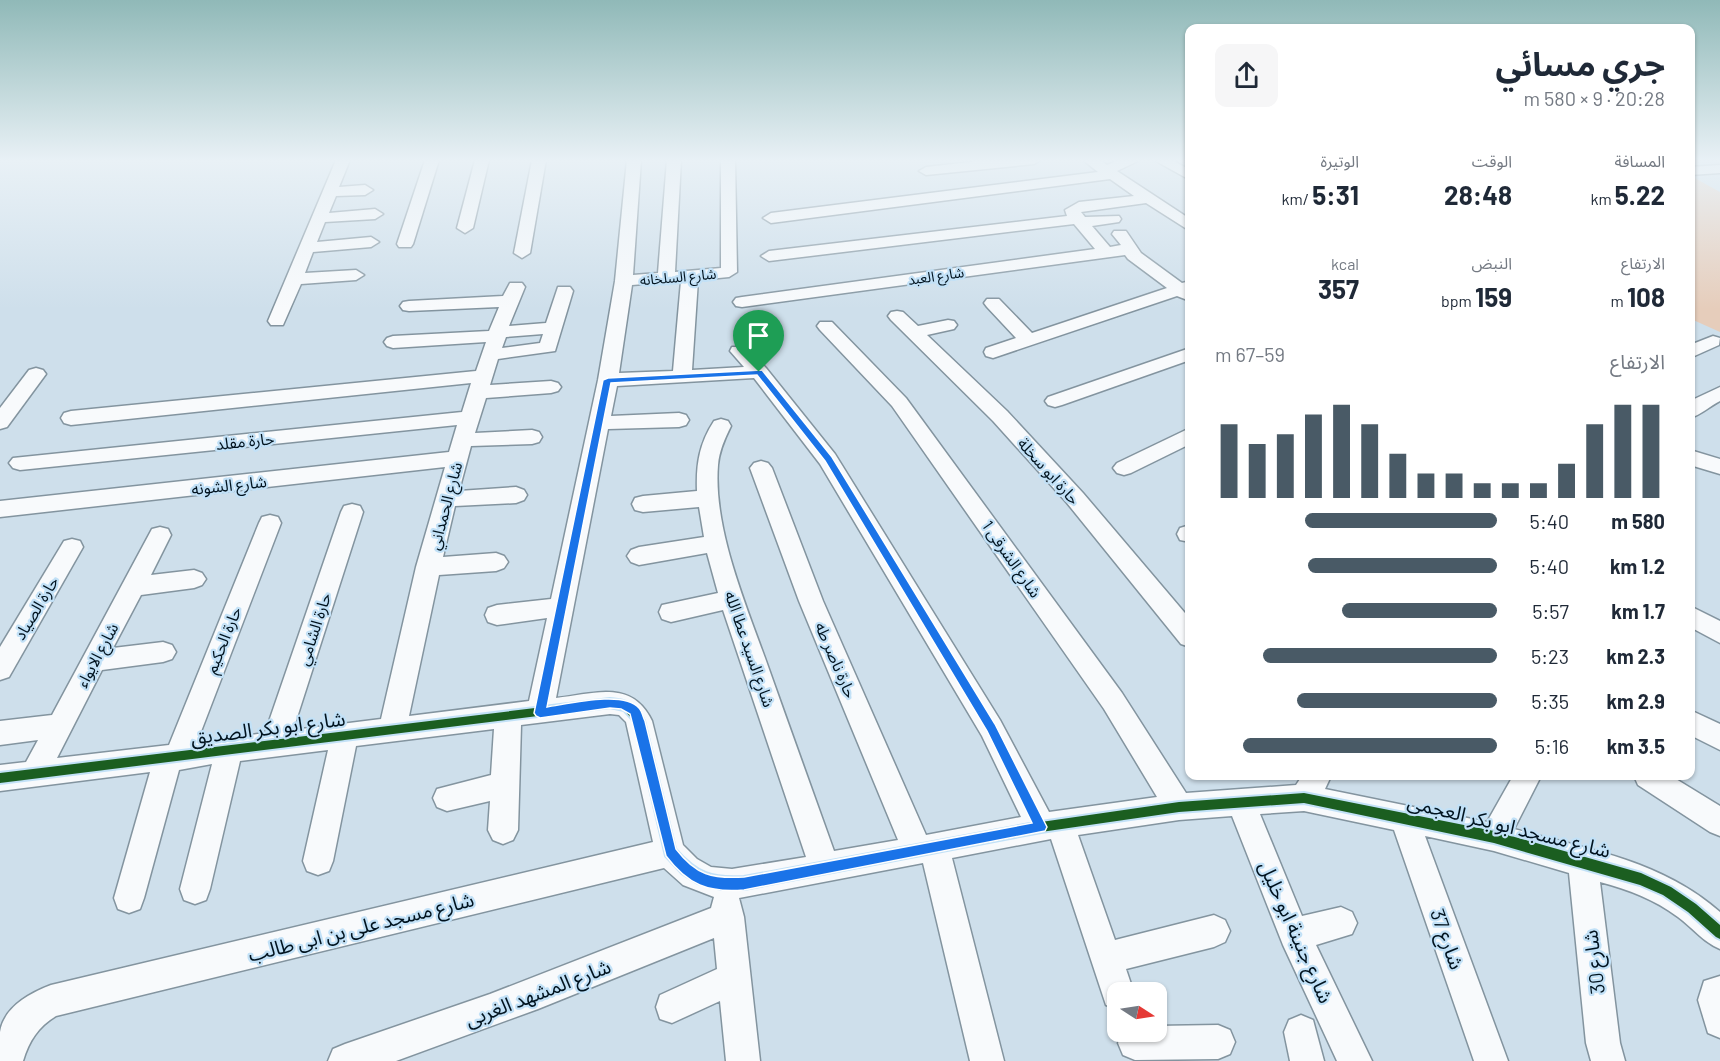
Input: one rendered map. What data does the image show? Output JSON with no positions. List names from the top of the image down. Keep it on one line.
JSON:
{"streets":{"street":["شارع العبد","شارع السلخانه","حارة مقلد","حارة ابو سخلة","شارع الشونه","شارع الحمداني","شارع الشرقى 1","حارة الصياد","حارة الشامي","حارة الحكيم","شارع السيد عطا الله","شارع الايواء","حارة ناصر طه","شارع ابو بكر الصديق","شارع مسجد ابو بكر العجمى","شارع مسجد على بن ابى طالب","شارع جنينة ابو خليل","شارع 37","شارع 30","شارع المشهد الغربى"]},"crossings":[["حارة مقلد","شارع الحمداني"],["شارع الشونه","شارع الحمداني"],["شارع الحمداني","شارع ابو بكر الصديق"],["شارع الشرقى 1","شارع مسجد ابو بكر العجمى"],["حارة الشامي","شارع ابو بكر الصديق"],["حارة الحكيم","شارع ابو بكر الصديق"],["شارع السيد عطا الله","شارع مسجد ابو بكر العجمى"],["شارع الايواء","شارع ابو بكر الصديق"],["حارة ناصر طه","شارع مسجد ابو بكر العجمى"],["شارع مسجد ابو بكر العجمى","شارع مسجد على بن ابى طالب"],["شارع مسجد ابو بكر العجمى","شارع جنينة ابو خليل"],["شارع مسجد ابو بكر العجمى","شارع 37"],["شارع مسجد ابو بكر العجمى","شارع 30"]],"north":"right","page":{"heading":["جري مسائي","20:28 · 9 × 580 m"],"stats":[["المسافة","5.22 km"],["الوقت","28:48"],["الوتيرة","5:31 /km"],["الارتفاع","108 m"],["النبض","159 bpm"],["kcal","357"]],"chart":["الارتفاع","59–67 m"],"list":[{"name":"580 m","note":"5:40"},{"name":"1.2 km","note":"5:40"},{"name":"1.7 km","note":"5:57"},{"name":"2.3 km","note":"5:23"},{"name":"2.9 km","note":"5:35"},{"name":"3.5 km","note":"5:16"}]}}
